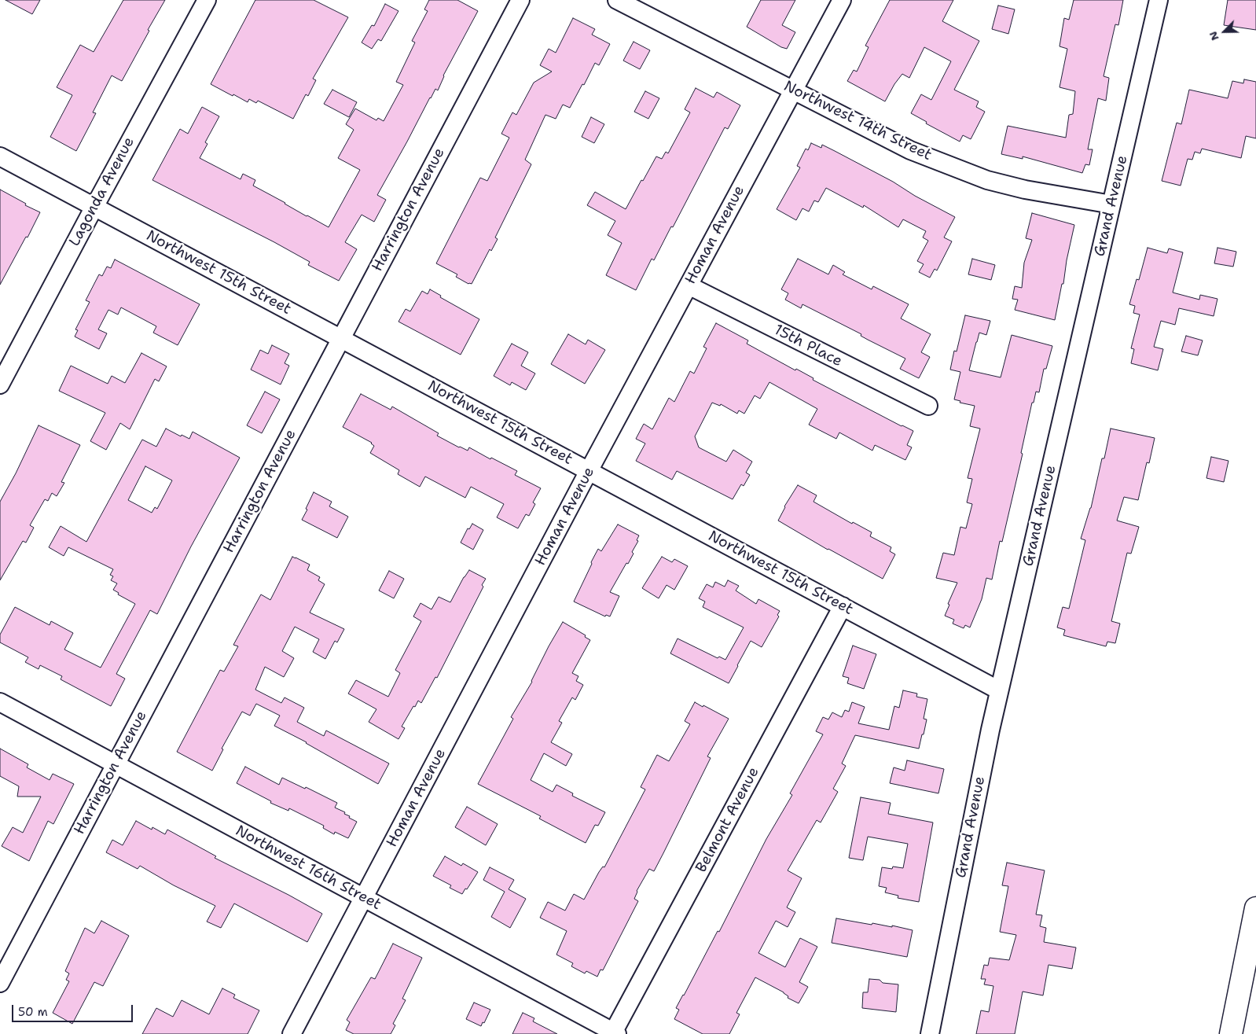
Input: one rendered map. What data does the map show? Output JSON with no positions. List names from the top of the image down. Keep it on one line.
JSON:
{"streets":{"street":["Northwest 14th Street","Lagonda Avenue","Grand Avenue","Harrington Avenue","Homan Avenue","Northwest 15th Street","15th Place","Belmont Avenue","Northwest 16th Street"]},"crossings":[["Northwest 14th Street","Grand Avenue"],["Northwest 14th Street","Homan Avenue"],["Lagonda Avenue","Northwest 15th Street"],["Grand Avenue","Northwest 15th Street"],["Harrington Avenue","Northwest 15th Street"],["Harrington Avenue","Northwest 16th Street"],["Homan Avenue","Northwest 15th Street"],["Homan Avenue","15th Place"],["Homan Avenue","Northwest 16th Street"],["Northwest 15th Street","Belmont Avenue"],["Belmont Avenue","Northwest 16th Street"]],"scale_bar":"50 m","north":"bottom left"}
